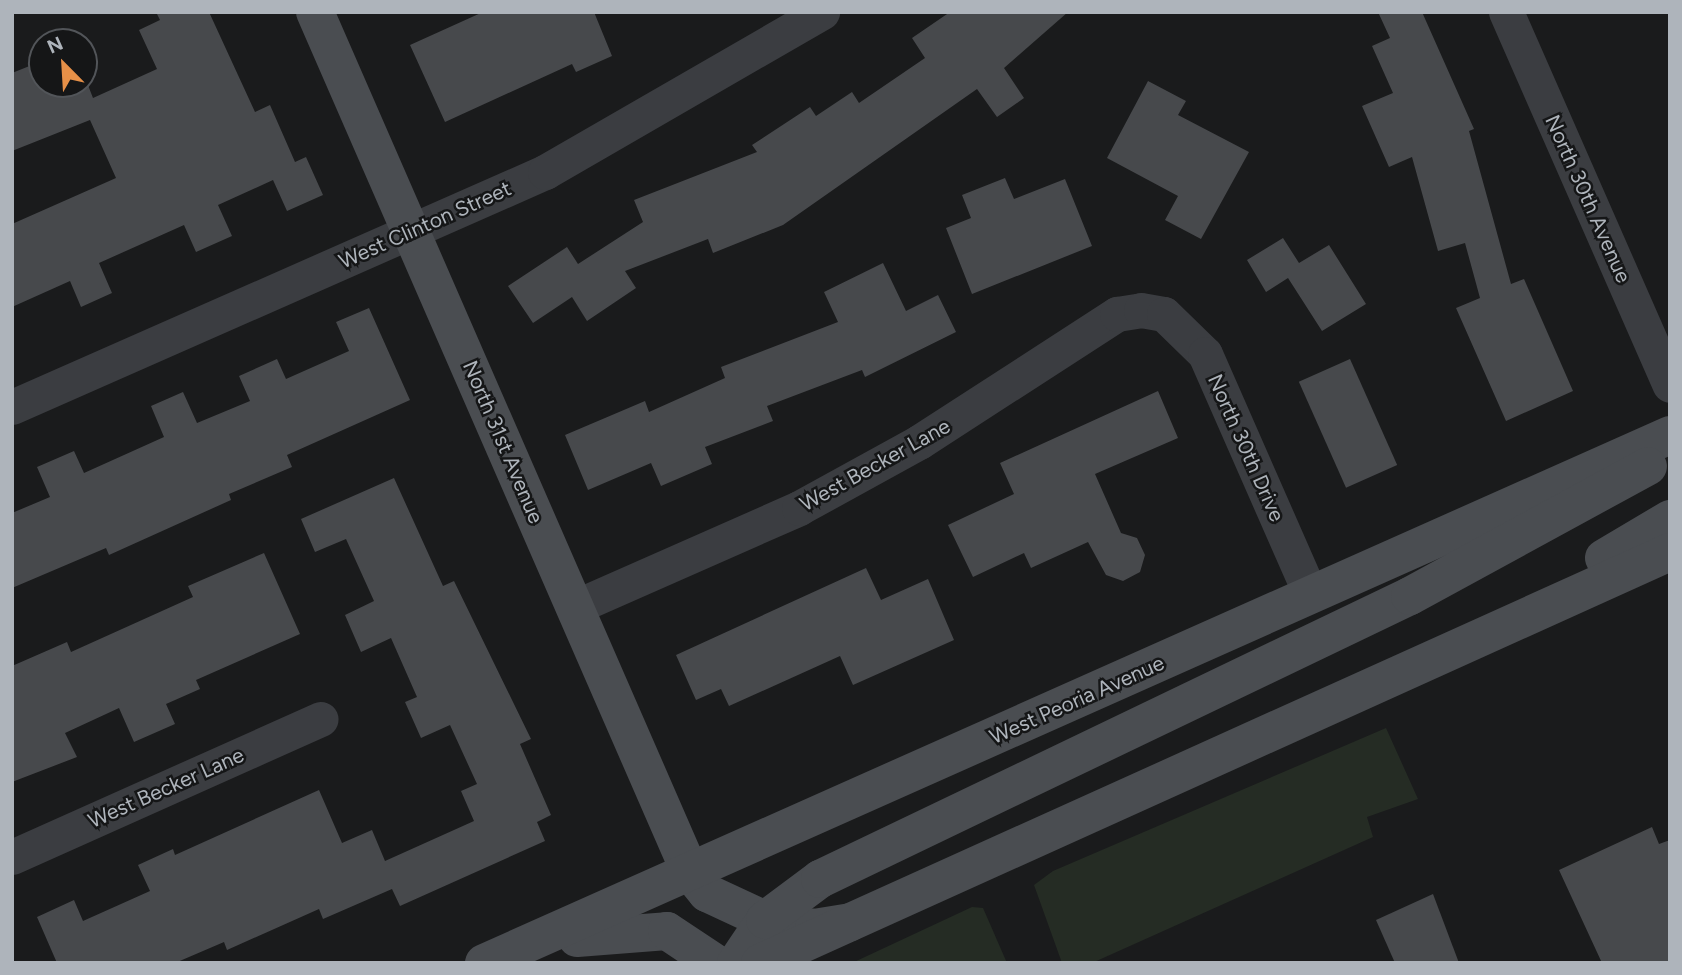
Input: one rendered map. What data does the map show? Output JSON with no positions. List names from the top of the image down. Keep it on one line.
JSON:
{"streets":{"main road":["North 31st Avenue","West Peoria Avenue"],"street":["North 30th Avenue","West Clinton Street","North 30th Drive","West Becker Lane"]},"crossings":[["West Clinton Street","North 31st Avenue"],["North 31st Avenue","West Becker Lane"],["North 31st Avenue","West Peoria Avenue"],["North 30th Drive","West Becker Lane"],["North 30th Drive","West Peoria Avenue"]],"north":"top left"}
